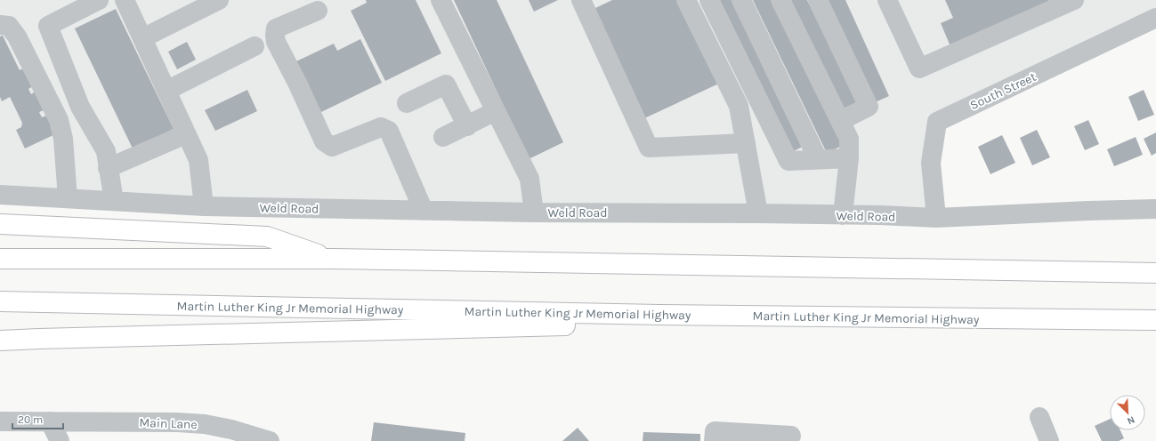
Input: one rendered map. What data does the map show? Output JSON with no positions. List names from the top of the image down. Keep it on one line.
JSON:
{"streets":{"highway":["Martin Luther King Jr Memorial Highway"],"street":["South Street","Weld Road","Main Lane"]},"crossings":[["South Street","Weld Road"]],"scale_bar":"20 m","north":"bottom right"}
